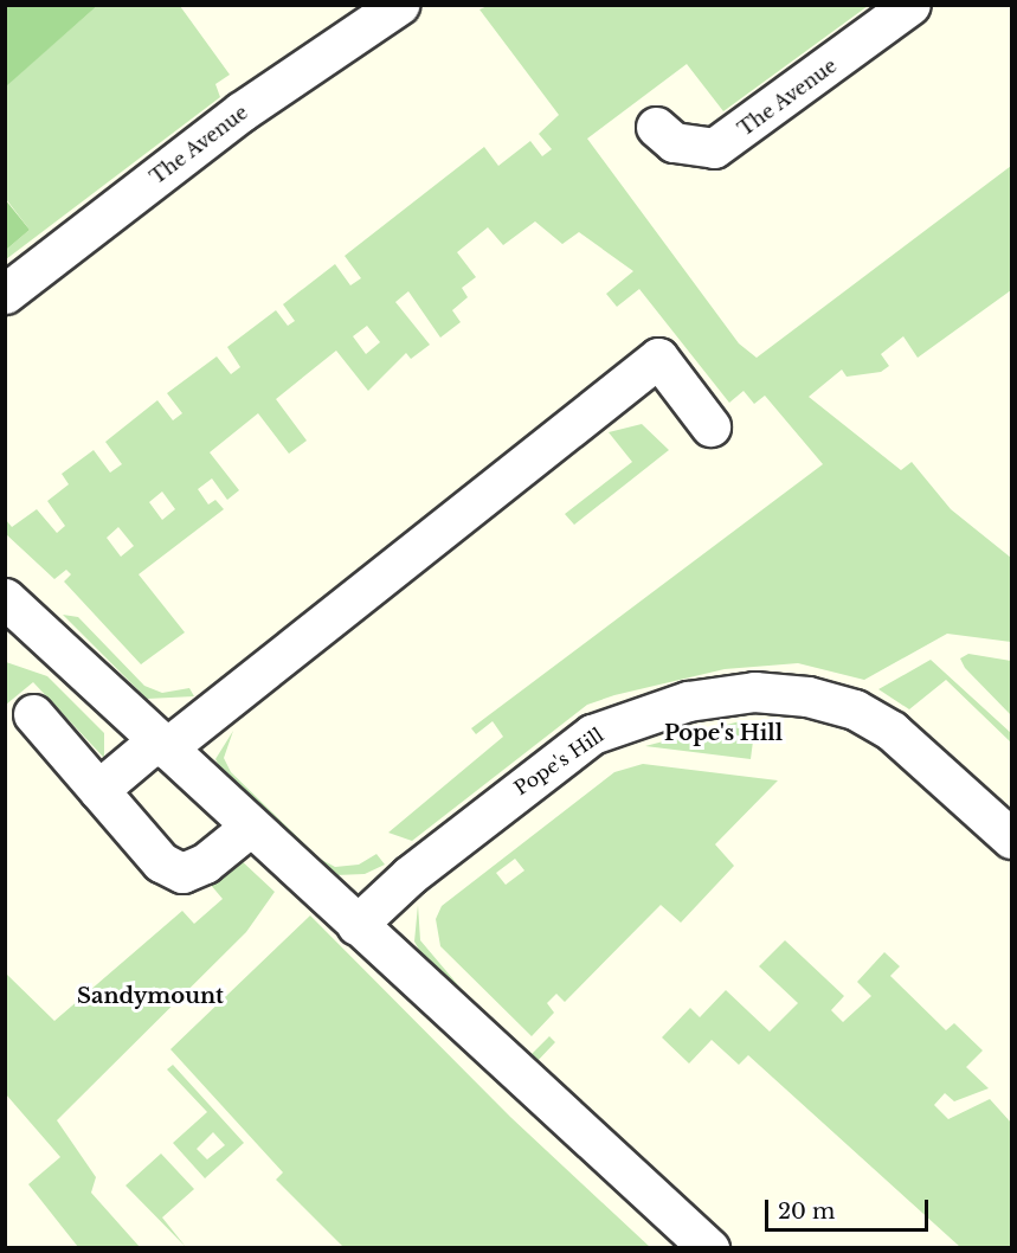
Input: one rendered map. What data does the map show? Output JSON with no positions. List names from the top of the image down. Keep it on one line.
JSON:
{"streets":{"street":["The Avenue","Pope's Hill"]},"districts":["Pope's Hill","Sandymount"],"scale_bar":"20 m"}
